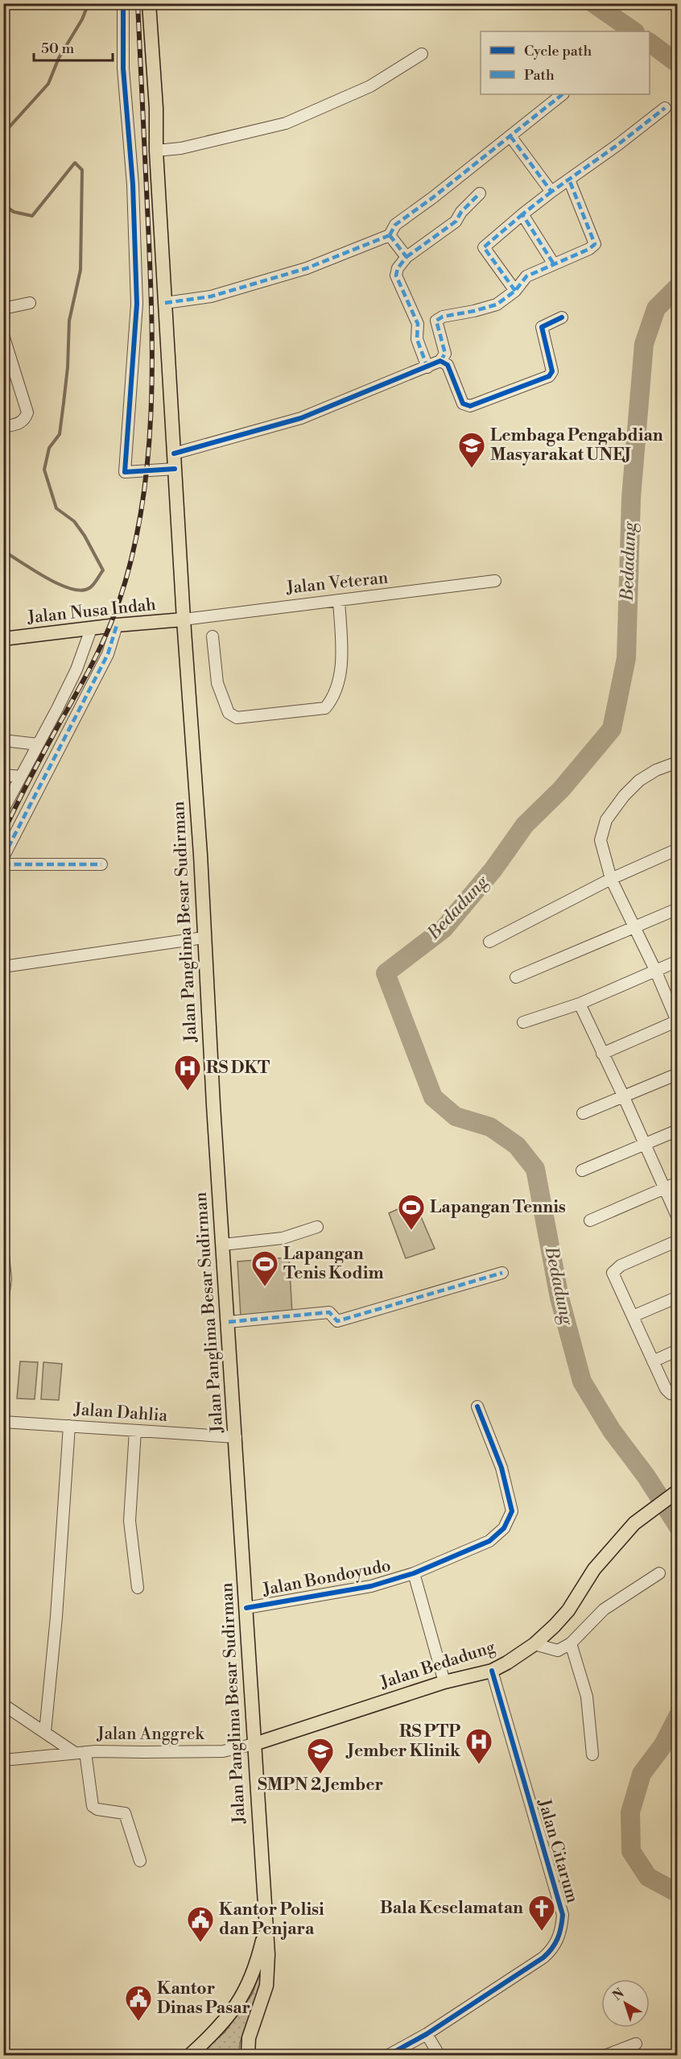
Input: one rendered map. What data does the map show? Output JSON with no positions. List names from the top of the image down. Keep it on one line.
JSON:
{"streets":{"main road":["Jalan Nusa Indah","Jalan Panglima Besar Sudirman","Jalan Bedadung"],"street":["Jalan Veteran","Jalan Dahlia","Jalan Bondoyudo","Jalan Anggrek","Jalan Citarum"]},"crossings":[["Jalan Veteran","Jalan Nusa Indah"],["Jalan Veteran","Jalan Panglima Besar Sudirman"],["Jalan Nusa Indah","Jalan Panglima Besar Sudirman"],["Jalan Panglima Besar Sudirman","Jalan Dahlia"],["Jalan Panglima Besar Sudirman","Jalan Bondoyudo"],["Jalan Panglima Besar Sudirman","Jalan Bedadung"],["Jalan Panglima Besar Sudirman","Jalan Anggrek"],["Jalan Bedadung","Jalan Anggrek"],["Jalan Bedadung","Jalan Citarum"]],"water":["Bedadung"],"places":{"school or university":["Lembaga Pengabdian Masyarakat UNEJ","SMPN 2 Jember"],"hospital":["RS DKT","RS PTP Jember Klinik"],"sports":["Lapangan Tennis","Lapangan Tenis Kodim"],"church":["Bala Keselamatan"],"public building":["Kantor Polisi dan Penjara","Kantor Dinas Pasar"]},"legend":["Cycle path","Path"],"scale_bar":"50 m","north":"top left"}
